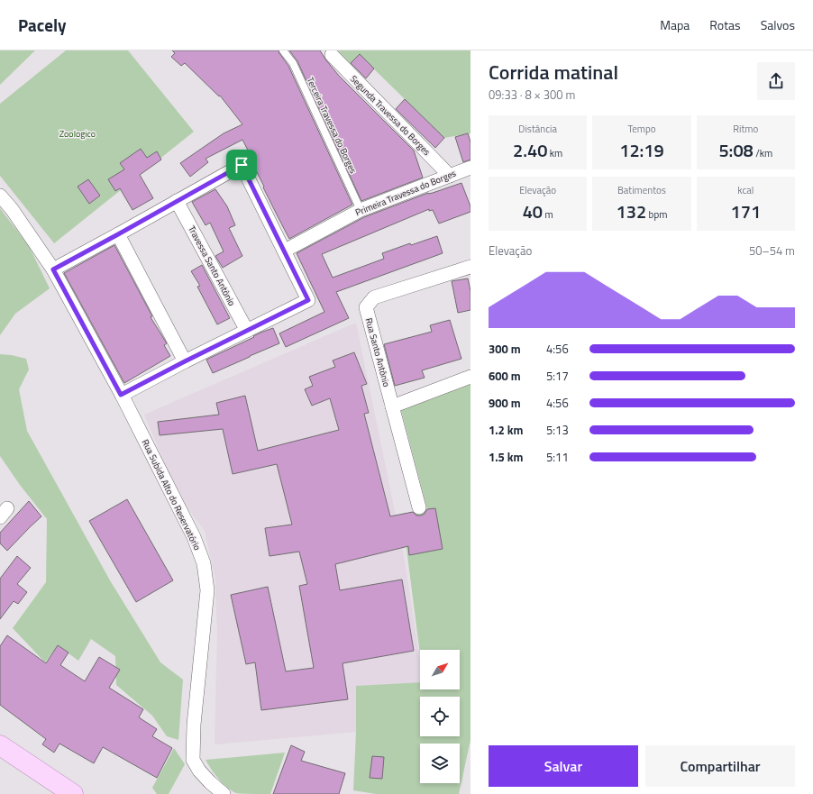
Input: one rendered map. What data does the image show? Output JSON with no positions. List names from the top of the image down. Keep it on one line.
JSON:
{"streets":{"street":["Segunda Travessa do Borges","Primeira Travessa do Borges","Travessa Santo Antônio","Rua Santo Antônio","Rua Subida Alto do Reservatório"],"lane":["Terceira Travessa do Borges"]},"crossings":[["Segunda Travessa do Borges","Primeira Travessa do Borges"],["Terceira Travessa do Borges","Primeira Travessa do Borges"]],"parks":["Zoologico"],"north":"top right","page":{"header":"Pacely","nav":["Mapa","Rotas","Salvos"],"heading":["Corrida matinal","09:33 · 8 × 300 m"],"stats":[["Distância","2.40 km"],["Tempo","12:19"],["Ritmo","5:08 /km"],["Elevação","40 m"],["Batimentos","132 bpm"],["kcal","171"]],"chart":["Elevação","50–54 m"],"list":[{"name":"300 m","note":"4:56"},{"name":"600 m","note":"5:17"},{"name":"900 m","note":"4:56"},{"name":"1.2 km","note":"5:13"},{"name":"1.5 km","note":"5:11"}],"buttons":["Salvar","Compartilhar"]}}
